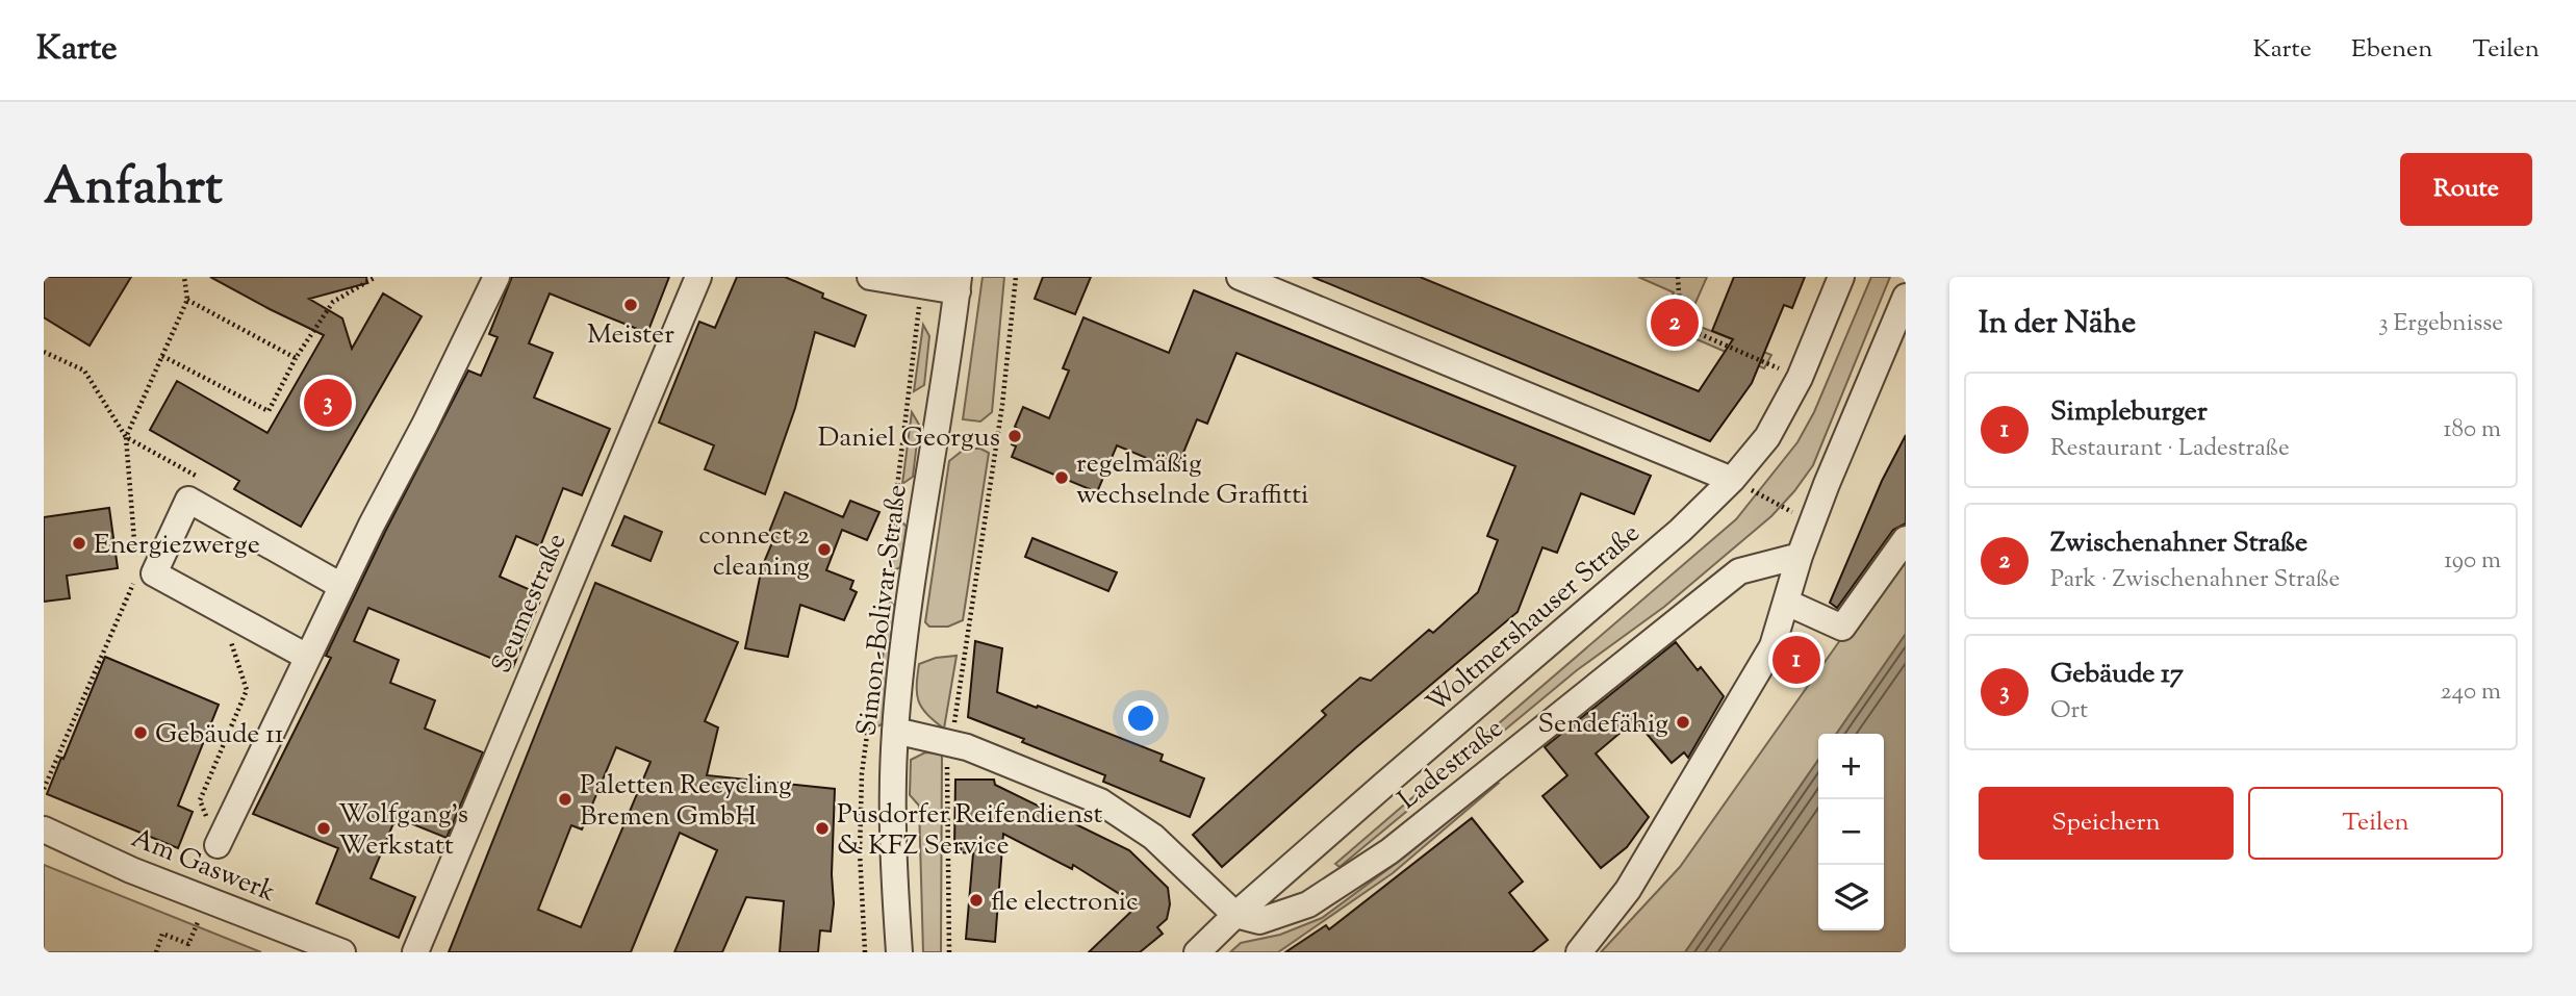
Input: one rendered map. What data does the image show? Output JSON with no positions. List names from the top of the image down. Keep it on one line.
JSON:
{"streets":{"street":["Seumestraße","Simon-Bolivar-Straße","Woltmershauser Straße","Ladestraße","Am Gaswerk"]},"crossings":[["Woltmershauser Straße","Ladestraße"]],"places":["Meister","Daniel Georgus","regelmäßig wechselnde Graffitti","Energiezwerge","connect 2 cleaning","Sendefähig","Gebäude 11","Paletten Recycling Bremen GmbH","Wolfgang's Werkstatt","Pusdorfer Reifendienst & KFZ Service","fle electronic"],"page":{"header":"Karte","nav":["Karte","Ebenen","Teilen"],"title":"Anfahrt","buttons":["Route",["Speichern","Teilen"]],"heading":["In der Nähe","3 Ergebnisse"],"pins":["2","3","1"],"list":[{"mark":"1","name":"Simpleburger","note":"Restaurant · Ladestraße","value":"180 m"},{"mark":"2","name":"Zwischenahner Straße","note":"Park · Zwischenahner Straße","value":"190 m"},{"mark":"3","name":"Gebäude 17","note":"Ort","value":"240 m"}],"map_buttons":["+","−"]}}
